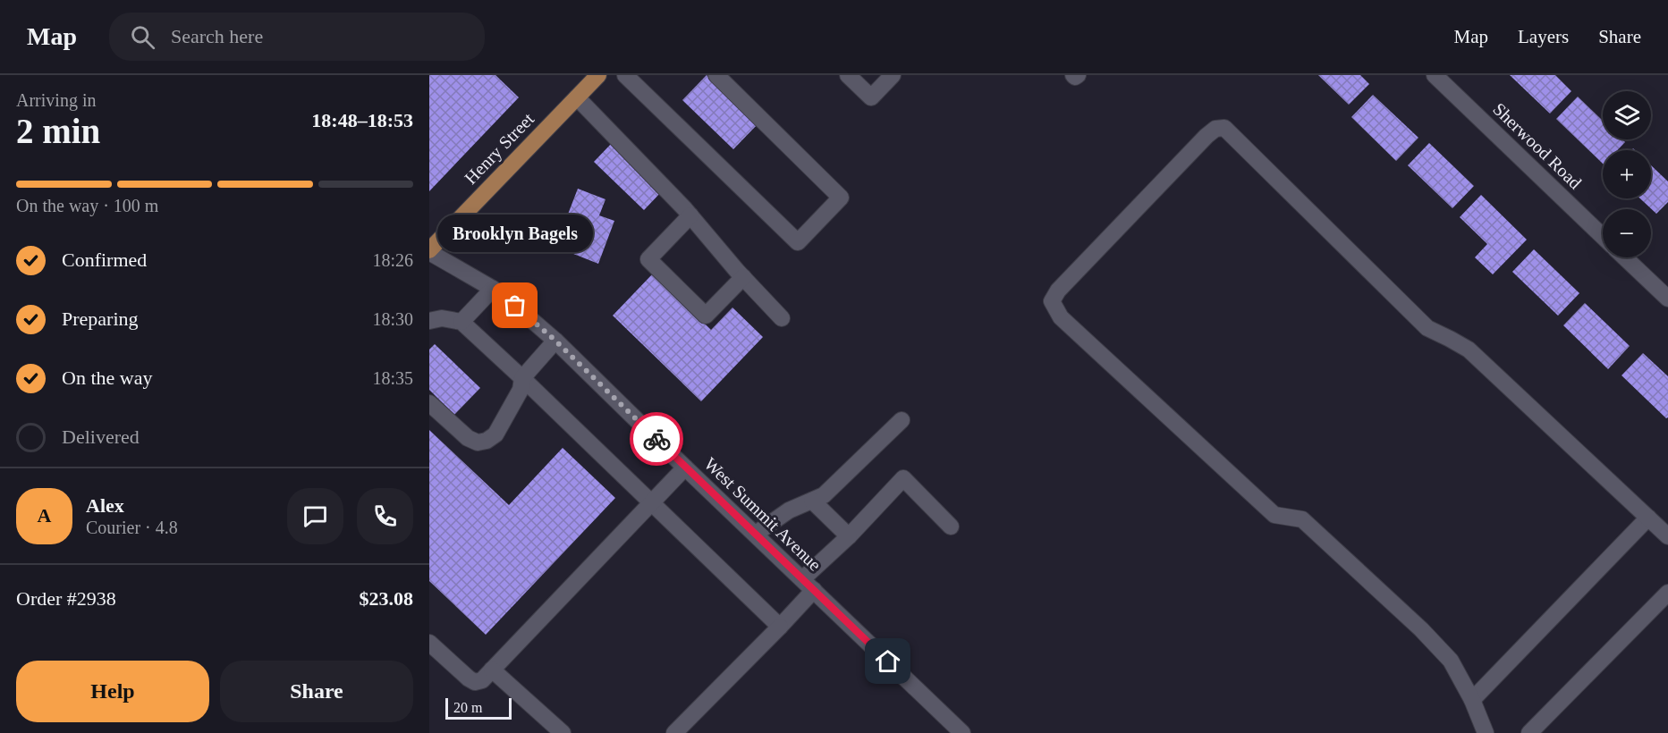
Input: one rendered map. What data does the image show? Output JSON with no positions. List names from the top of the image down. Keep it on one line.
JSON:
{"streets":{"main road":["Henry Street"],"street":["Sherwood Road","West Summit Avenue"]},"crossings":[["Henry Street","West Summit Avenue"]],"places":["Brooklyn Bagels"],"scale_bar":"20 m","page":{"header":"Map","search":"Search here","nav":["Map","Layers","Share"],"heading":["2 min","Arriving in","18:48–18:53"],"panel":["Alex","Courier · 4.8","Order #2938","$23.08"],"map_buttons":["+","−"],"bar":"On the way · 100 m","bubble":"Brooklyn Bagels","list":[["Confirmed","18:26"],["Preparing","18:30"],["On the way","18:35"],"Delivered"],"round":"A","buttons":["Help","Share"],"scale":"20 m"}}
